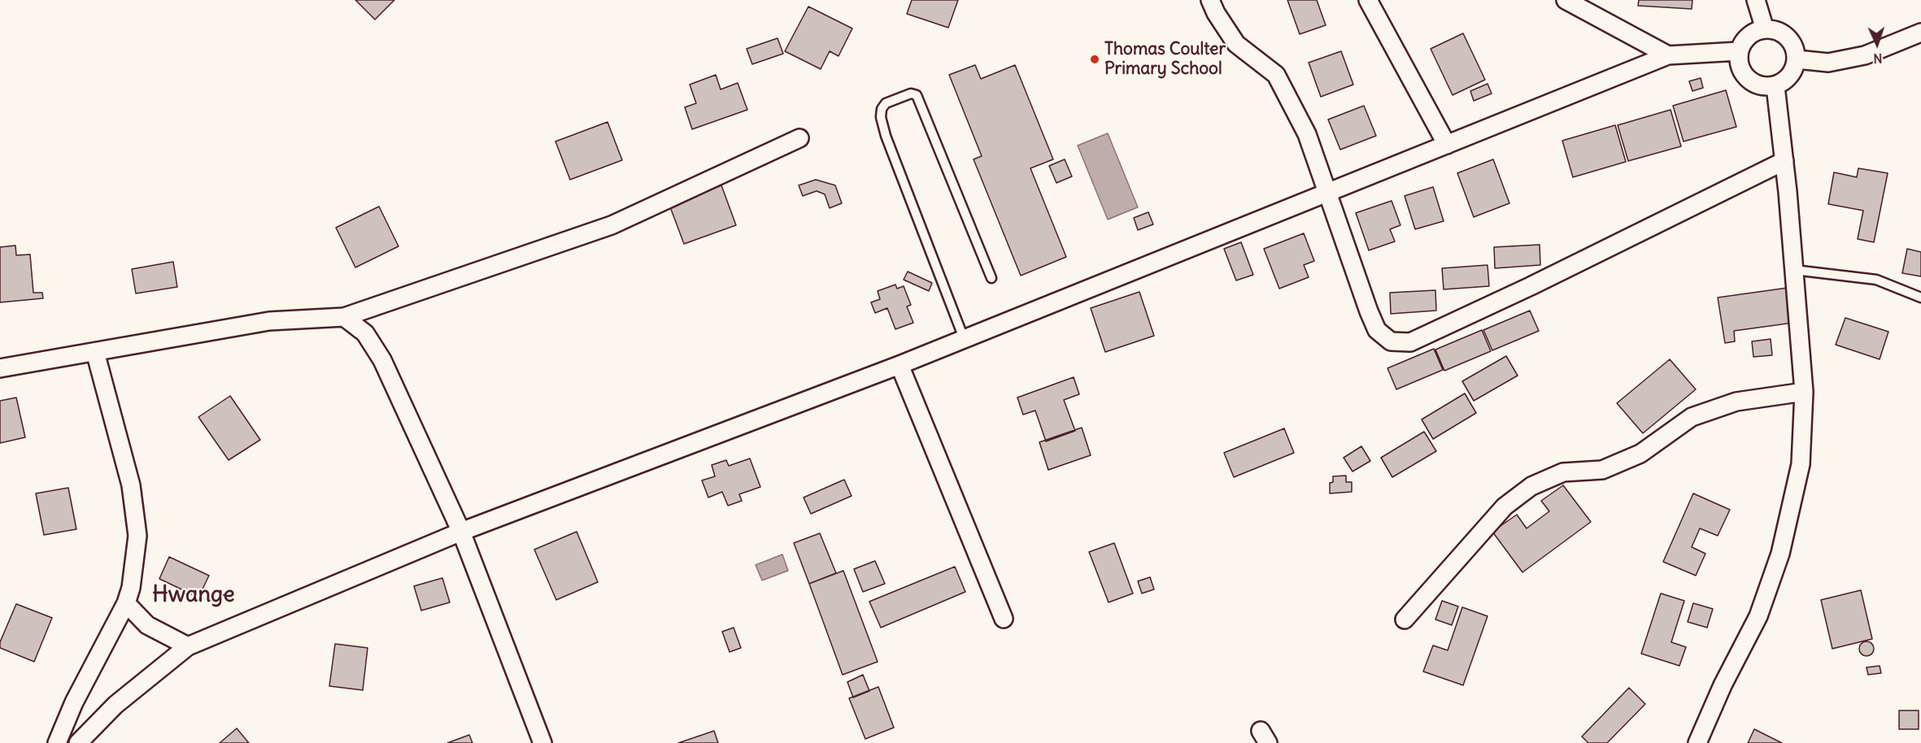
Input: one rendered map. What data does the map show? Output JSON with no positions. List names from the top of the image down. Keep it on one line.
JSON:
{"districts":["Hwange"],"places":["Thomas Coulter Primary School"],"north":"bottom"}
